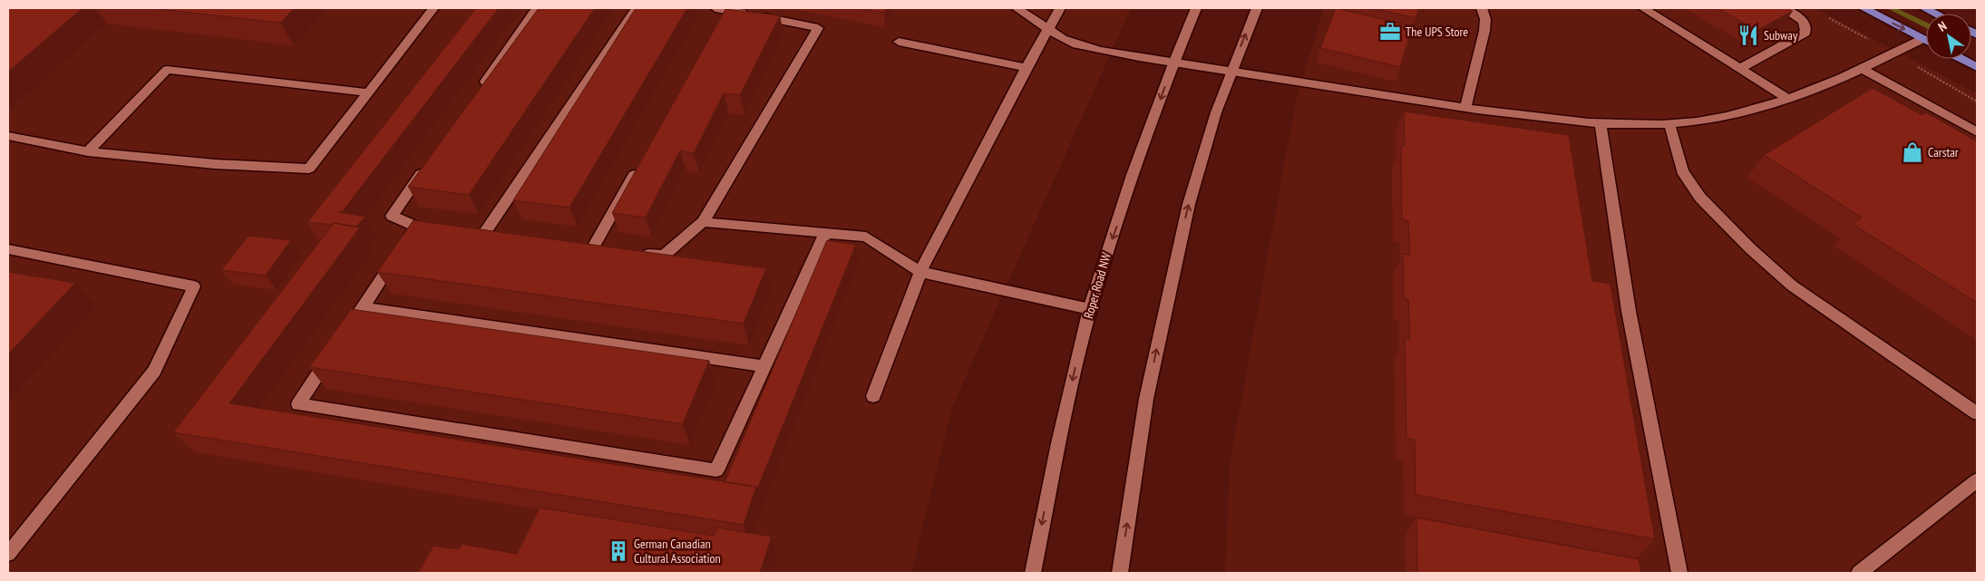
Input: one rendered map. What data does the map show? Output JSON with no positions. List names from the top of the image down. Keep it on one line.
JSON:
{"streets":{"main road":["Roper Road NW"]},"places":{"office":["The UPS Store"],"restaurant":["Subway"],"shop":["Carstar"],"building":["German Canadian Cultural Association"]},"north":"top left"}
